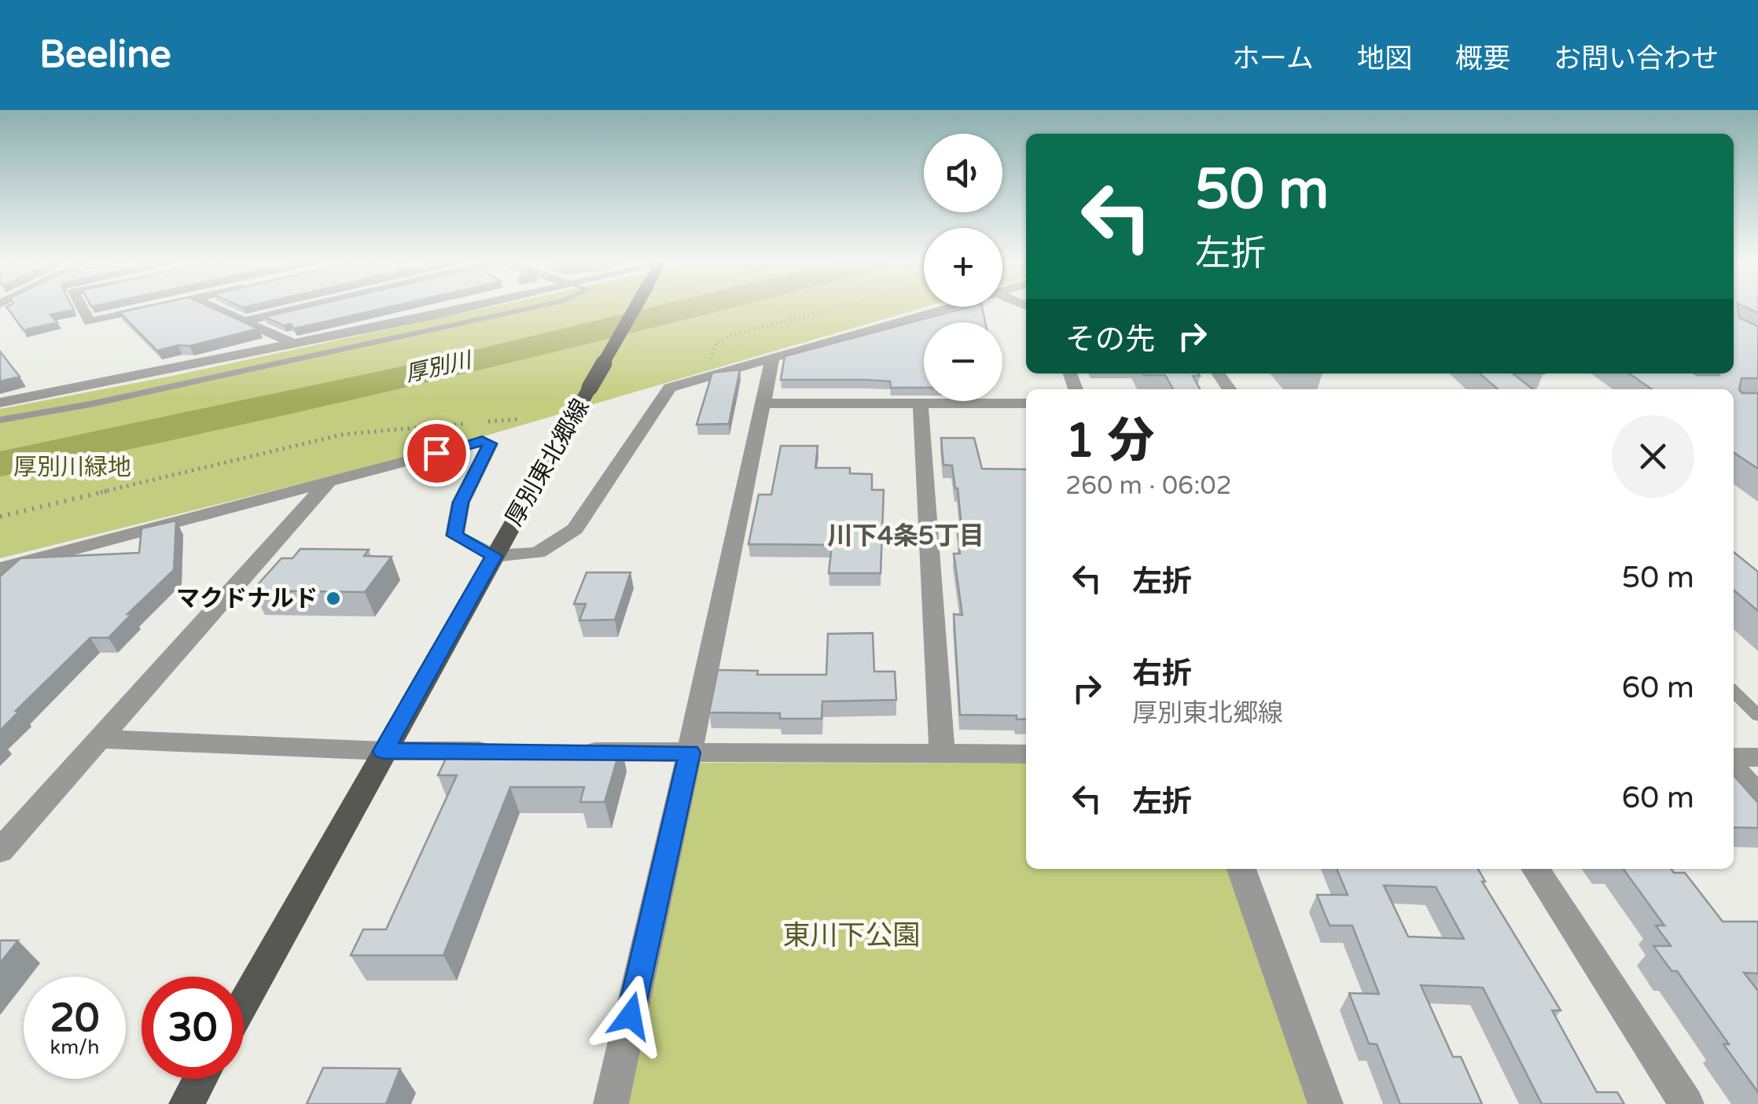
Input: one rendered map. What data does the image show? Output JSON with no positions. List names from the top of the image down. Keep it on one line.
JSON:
{"streets":{"main road":["厚別東北郷線"]},"districts":["川下4条5丁目"],"water":["厚別川"],"parks":["厚別川緑地","東川下公園"],"places":["マクドナルド"],"page":{"header":"Beeline","nav":["ホーム","地図","概要","お問い合わせ"],"map_buttons":["+","−"],"turn":["50 m","左折"],"then":"その先","heading":["1 分","260 m · 06:02"],"list":[{"name":"左折","value":"50 m"},{"name":"右折","note":"厚別東北郷線","value":"60 m"},{"name":"左折","value":"60 m"}],"speed":"20 km/h","limit":"30"}}
